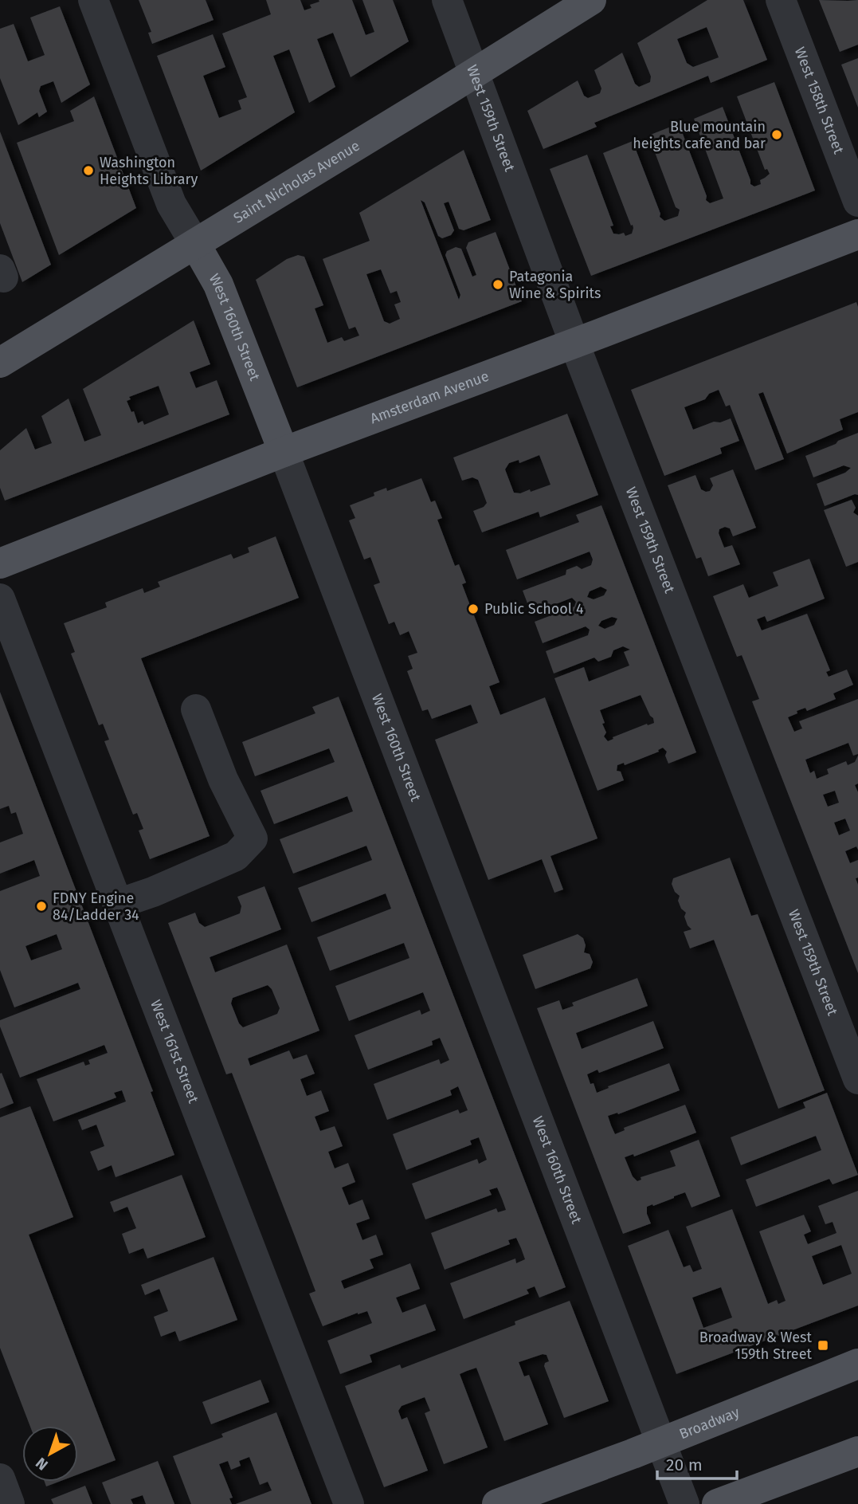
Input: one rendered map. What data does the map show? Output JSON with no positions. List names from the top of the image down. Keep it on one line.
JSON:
{"streets":{"main road":["Saint Nicholas Avenue","West 160th Street","Amsterdam Avenue","Broadway"],"street":["West 158th Street","West 159th Street","West 161st Street"]},"crossings":[["West 159th Street","Saint Nicholas Avenue"],["West 159th Street","Amsterdam Avenue"],["Saint Nicholas Avenue","West 160th Street"],["West 160th Street","Amsterdam Avenue"],["West 160th Street","Broadway"]],"places":{"other":["Blue mountain heights cafe and bar","Washington Heights Library","Patagonia Wine & Spirits","Public School 4","FDNY Engine 84/Ladder 34"],"transit":["Broadway & West 159th Street"]},"scale_bar":"20 m","north":"bottom left"}
